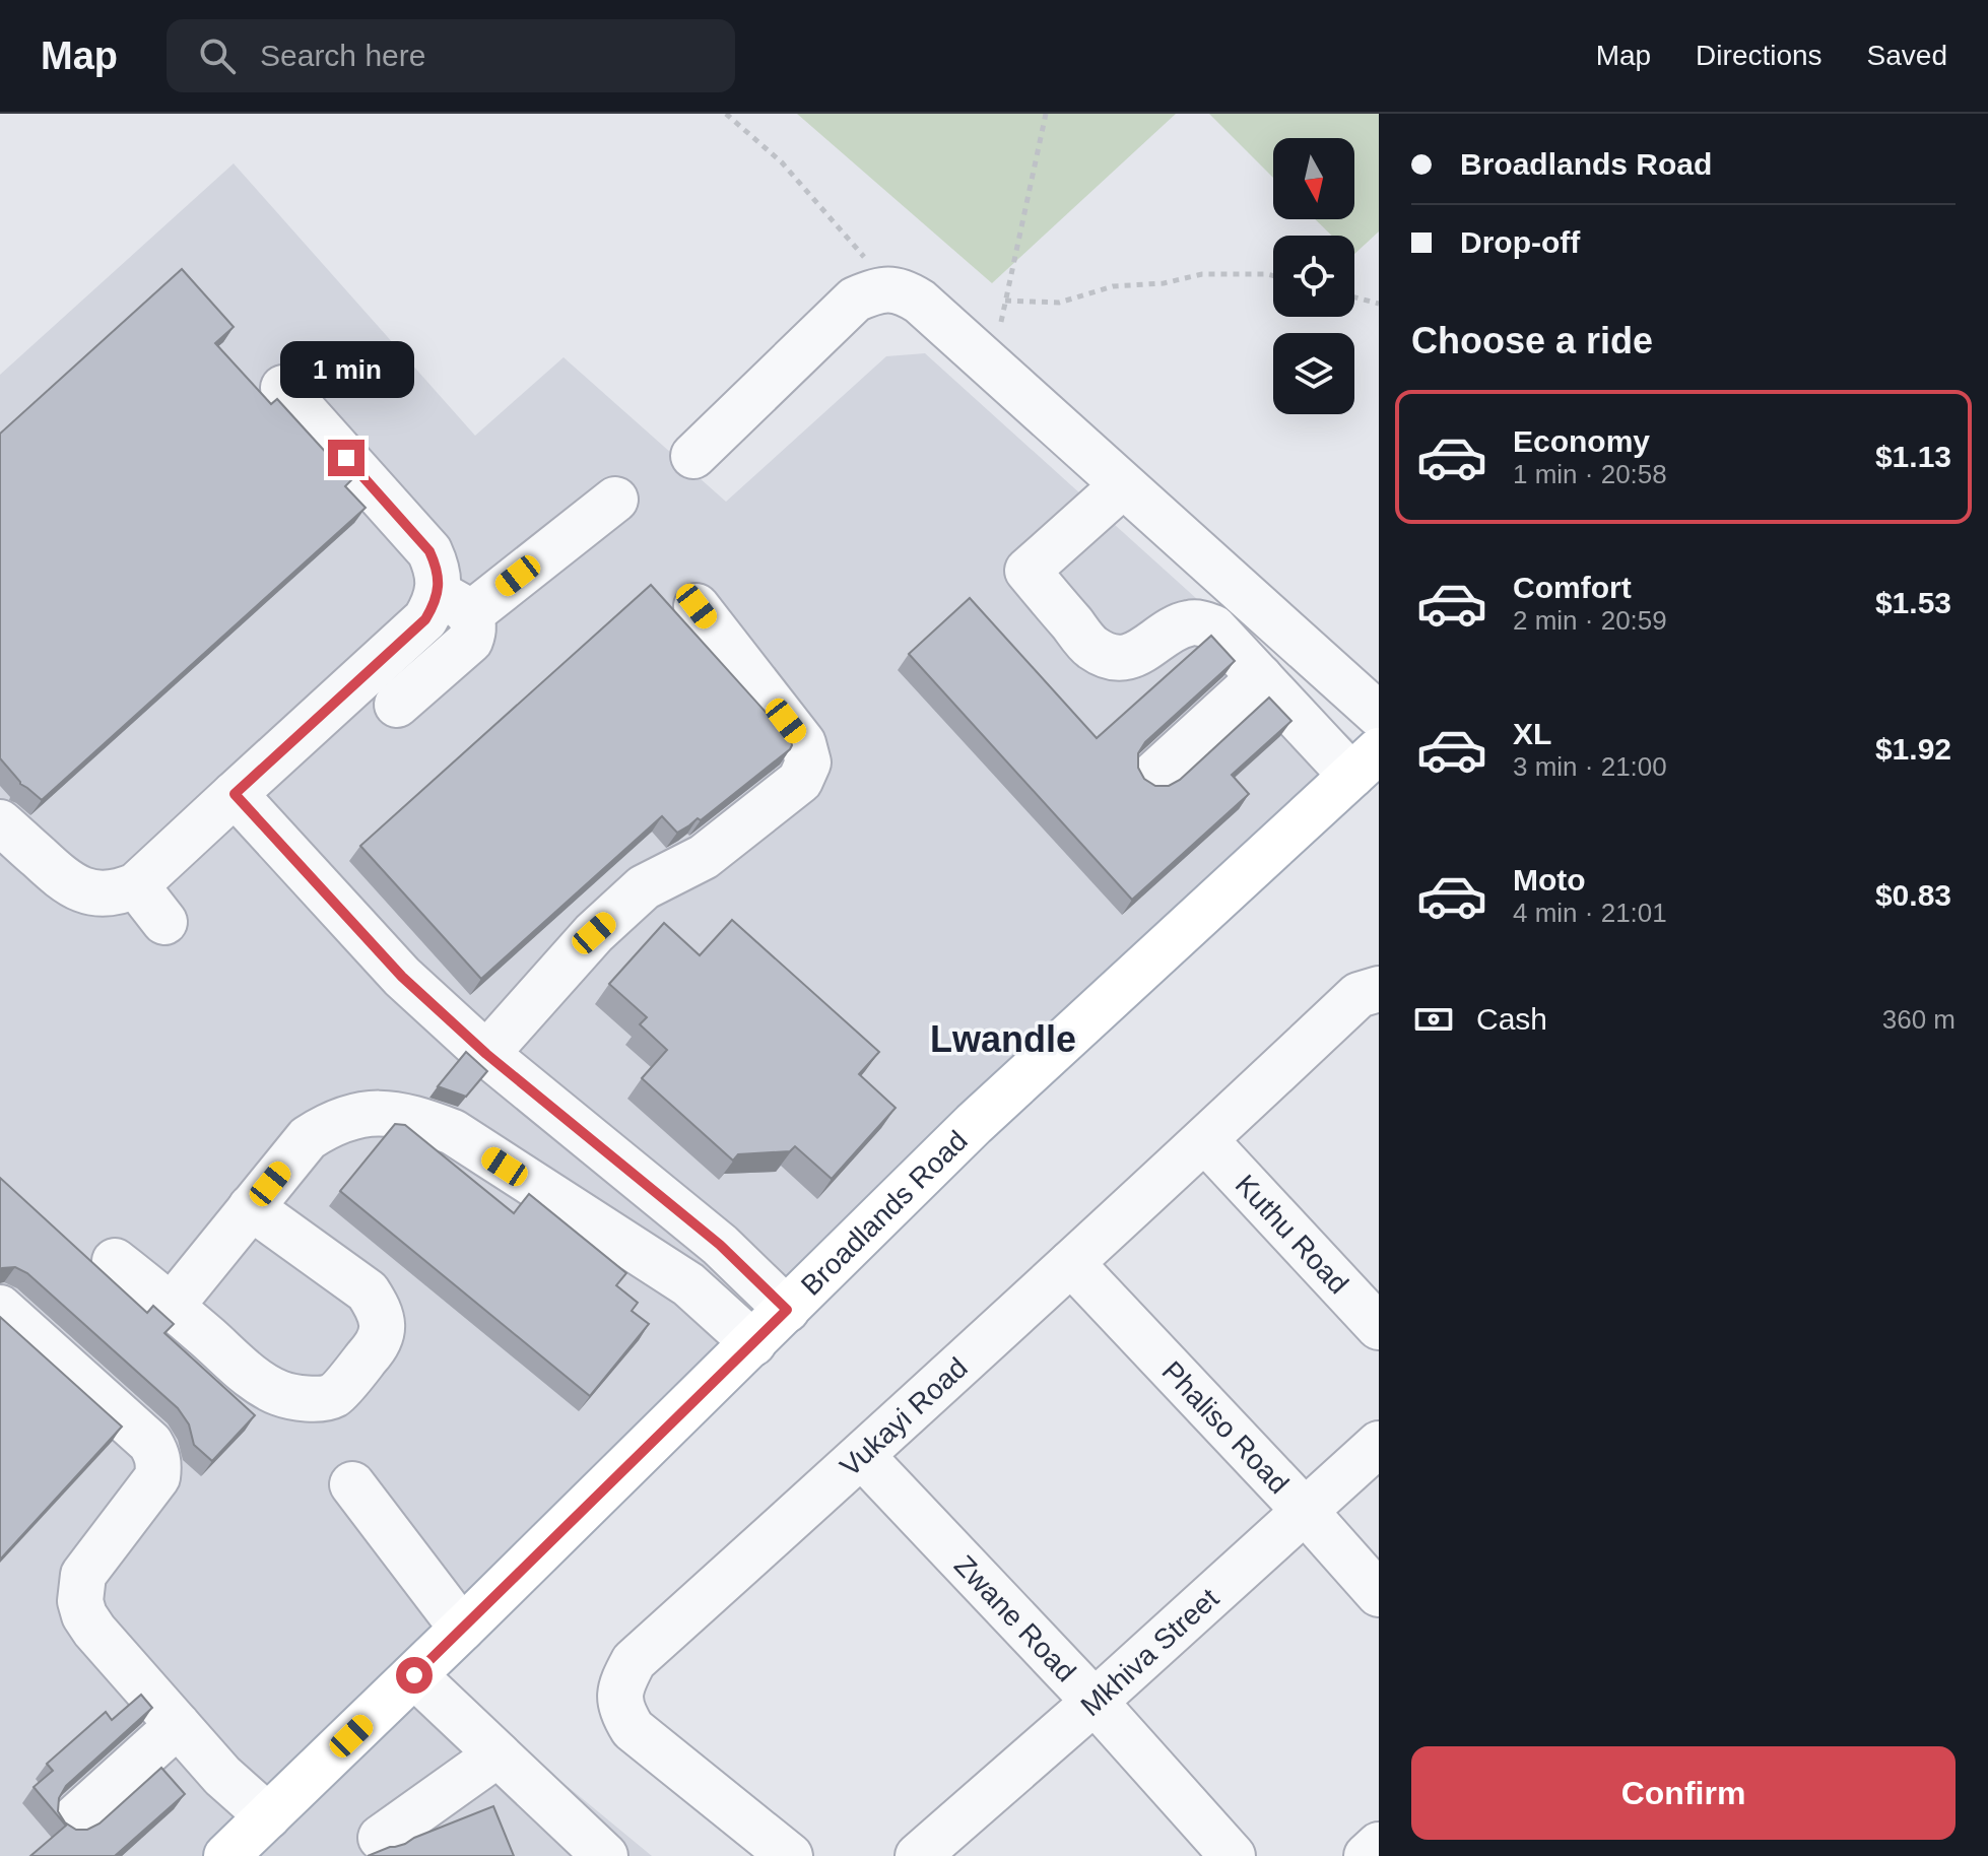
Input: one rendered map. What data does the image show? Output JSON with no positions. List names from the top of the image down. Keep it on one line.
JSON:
{"streets":{"main road":["Broadlands Road"],"street":["Kuthu Road","Vukayi Road","Phaliso Road","Zwane Road","Mkhiva Street"]},"crossings":[["Kuthu Road","Vukayi Road"],["Vukayi Road","Phaliso Road"],["Vukayi Road","Zwane Road"],["Phaliso Road","Mkhiva Street"],["Zwane Road","Mkhiva Street"]],"districts":["Lwandle"],"north":"bottom","page":{"header":"Map","search":"Search here","nav":["Map","Directions","Saved"],"banner":["Broadlands Road","Drop-off"],"heading":"Choose a ride","bubble":"1 min","list":[{"name":"Economy","note":"1 min · 20:58","value":"$1.13"},{"name":"Comfort","note":"2 min · 20:59","value":"$1.53"},{"name":"XL","note":"3 min · 21:00","value":"$1.92"},{"name":"Moto","note":"4 min · 21:01","value":"$0.83"}],"pay":["Cash","360 m"],"buttons":"Confirm"}}
